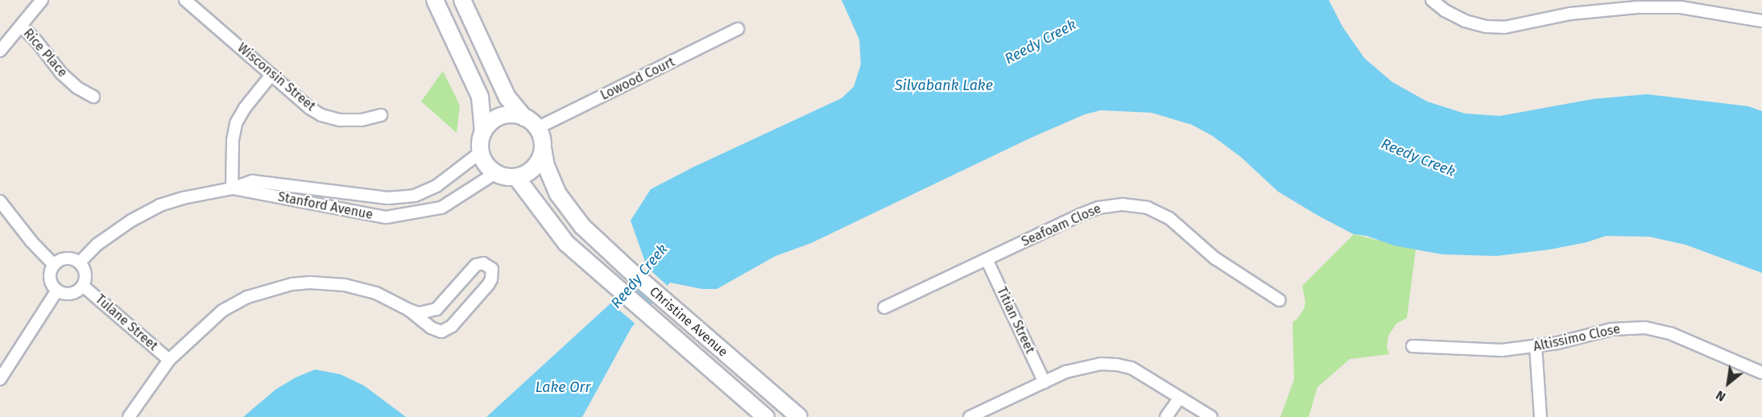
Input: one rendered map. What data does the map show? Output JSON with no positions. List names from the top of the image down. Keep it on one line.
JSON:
{"streets":{"main road":["Christine Avenue"],"street":["Rice Place","Wisconsin Street","Lowood Court","Stanford Avenue","Seafoam Close","Titian Street","Tulane Street","Altissimo Close"]},"crossings":[["Lowood Court","Stanford Avenue"],["Lowood Court","Christine Avenue"],["Stanford Avenue","Christine Avenue"],["Stanford Avenue","Tulane Street"],["Seafoam Close","Titian Street"]],"water":["Reedy Creek","Silvabank Lake","Lake Orr"],"north":"bottom left"}
